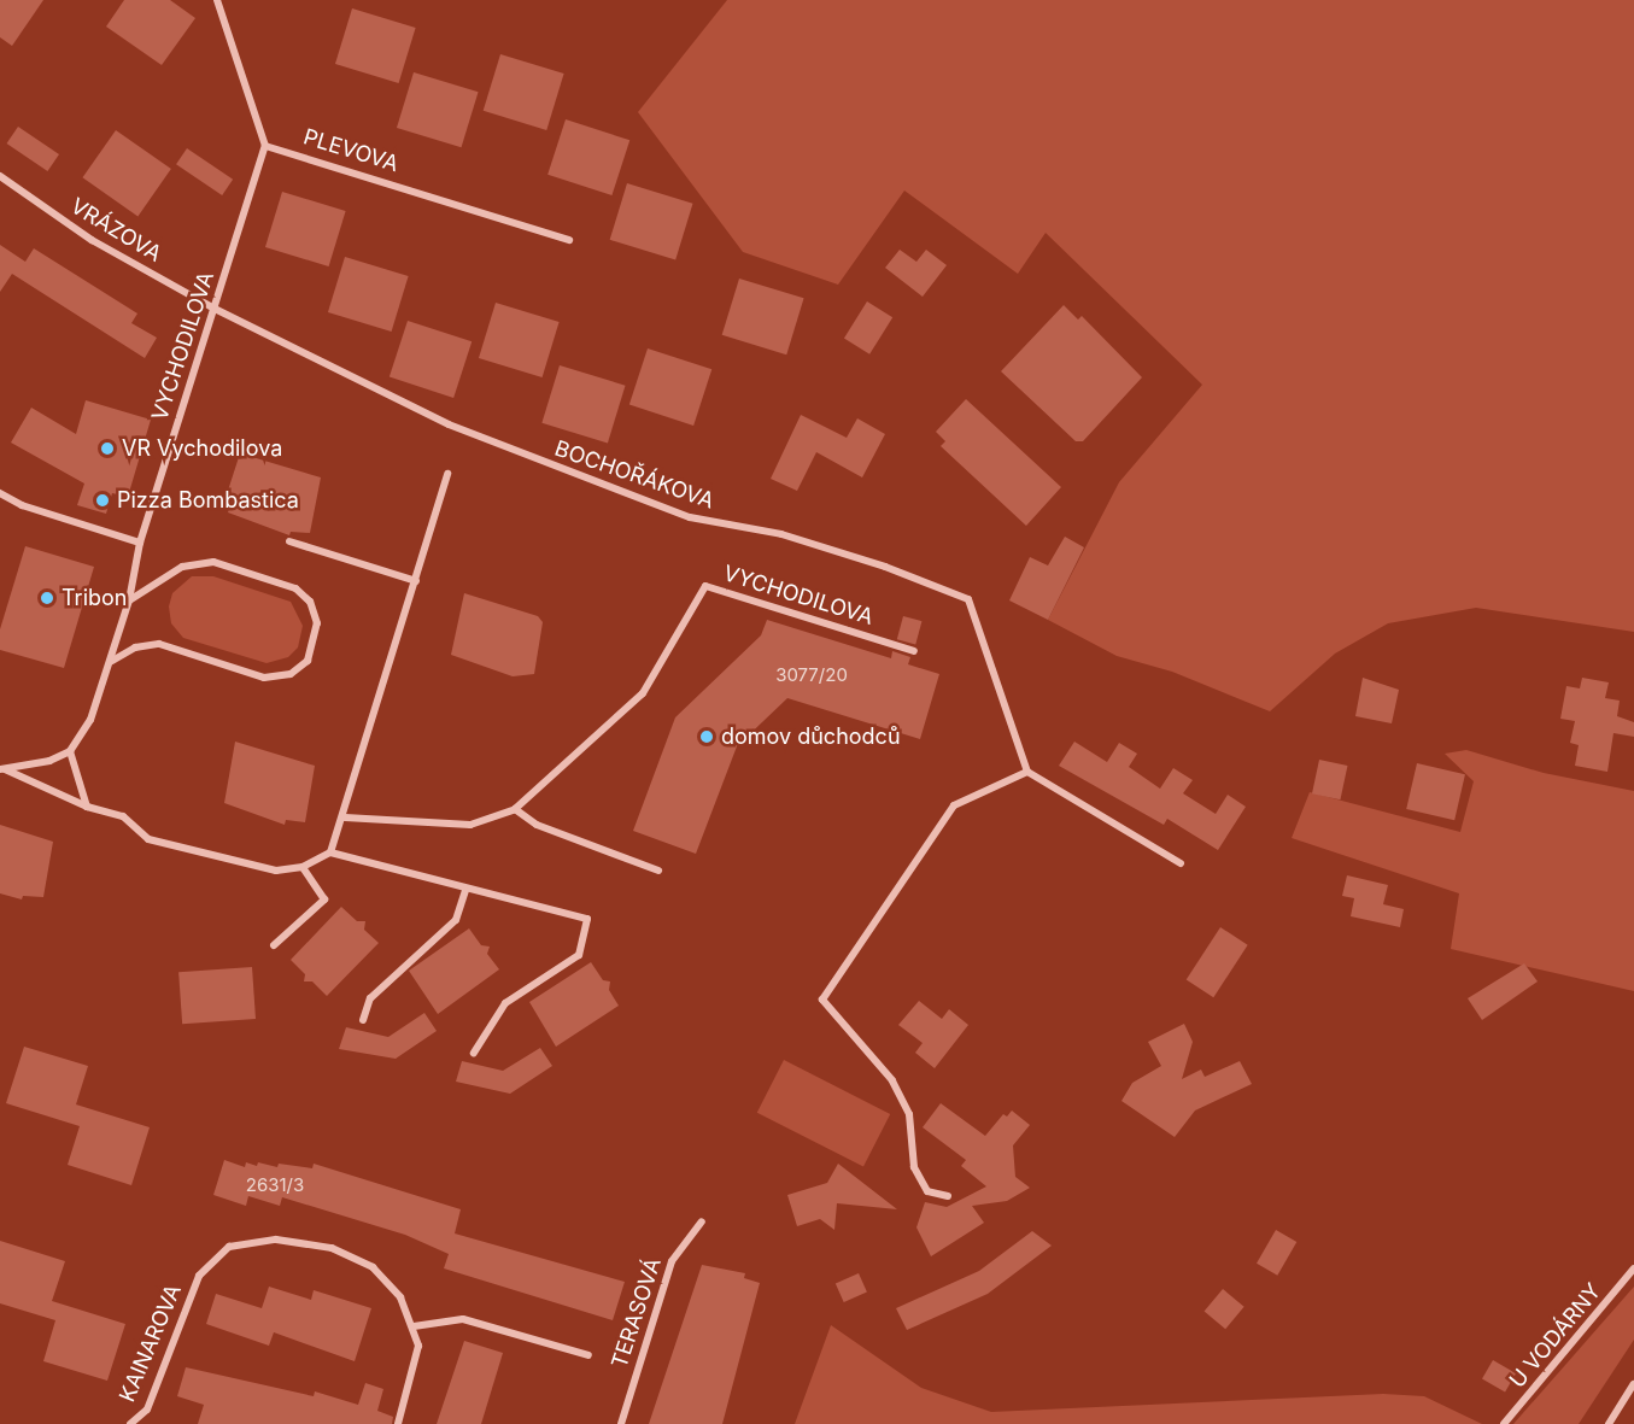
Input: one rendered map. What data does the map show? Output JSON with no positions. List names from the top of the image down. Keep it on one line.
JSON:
{"streets":{"street":["PLEVOVA","VRÁZOVA","VYCHODILOVA","BOCHOŘÁKOVA","TERASOVÁ","U VODÁRNY","KAINAROVA"]},"crossings":[["PLEVOVA","VYCHODILOVA"],["VRÁZOVA","VYCHODILOVA"],["VRÁZOVA","BOCHOŘÁKOVA"],["VYCHODILOVA","BOCHOŘÁKOVA"]],"places":["VR Vychodilova","Pizza Bombastica","Tribon","domov důchodců"],"house_numbers":["3077/20","2631/3"]}
